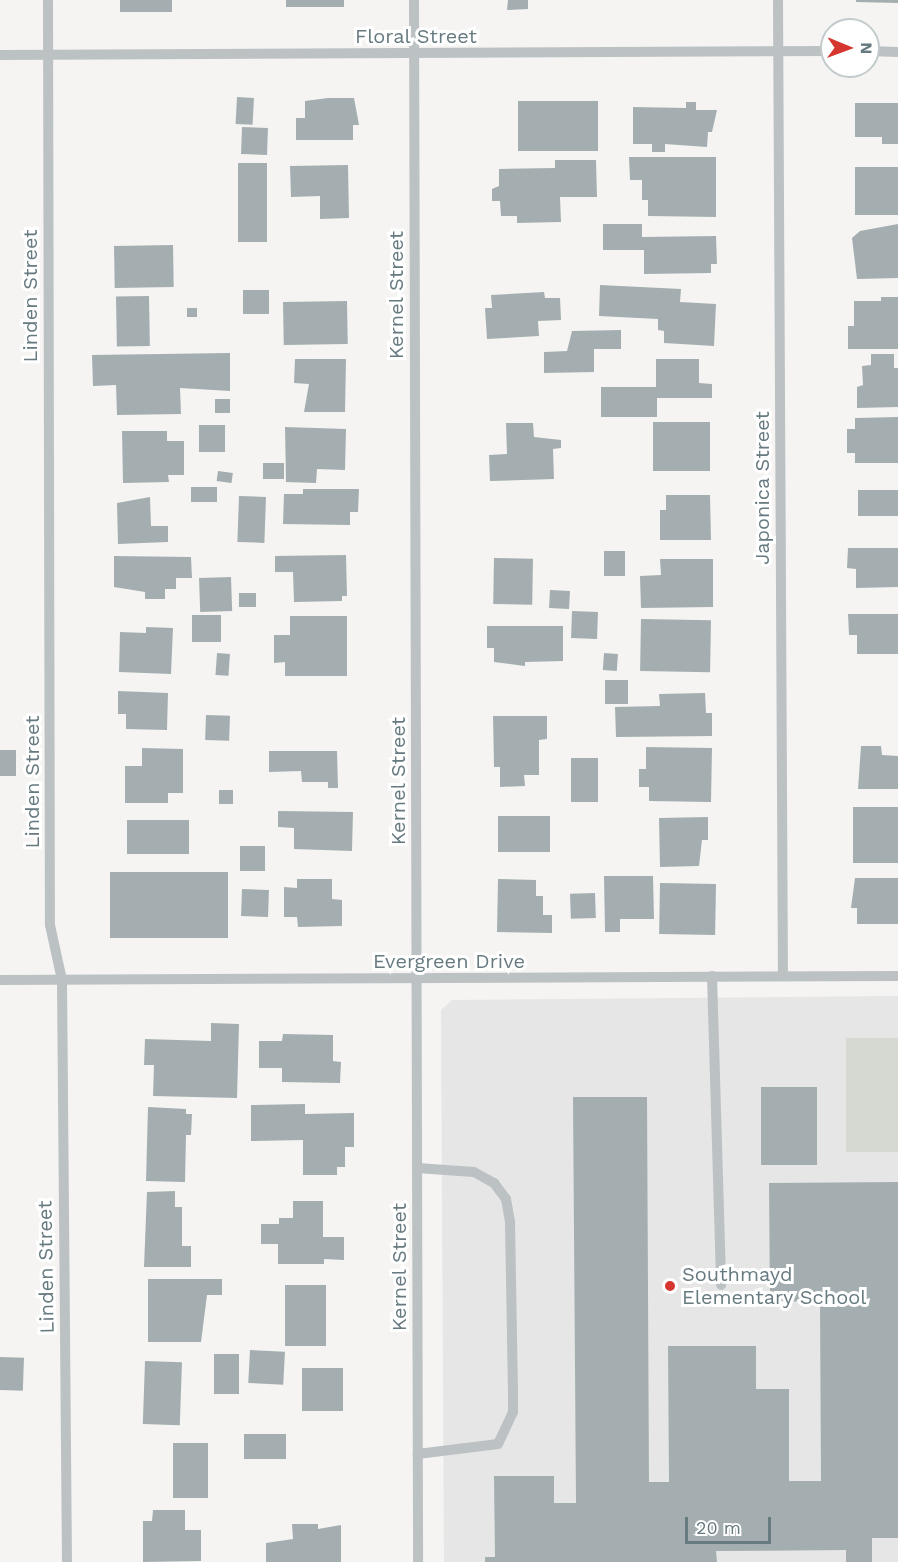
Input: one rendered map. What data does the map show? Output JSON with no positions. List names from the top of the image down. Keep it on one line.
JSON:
{"streets":{"street":["Floral Street","Kernel Street","Linden Street","Japonica Street","Evergreen Drive"]},"crossings":[["Floral Street","Kernel Street"],["Floral Street","Linden Street"],["Floral Street","Japonica Street"],["Kernel Street","Evergreen Drive"],["Linden Street","Evergreen Drive"],["Japonica Street","Evergreen Drive"]],"places":["Southmayd Elementary School"],"scale_bar":"20 m","north":"right"}
